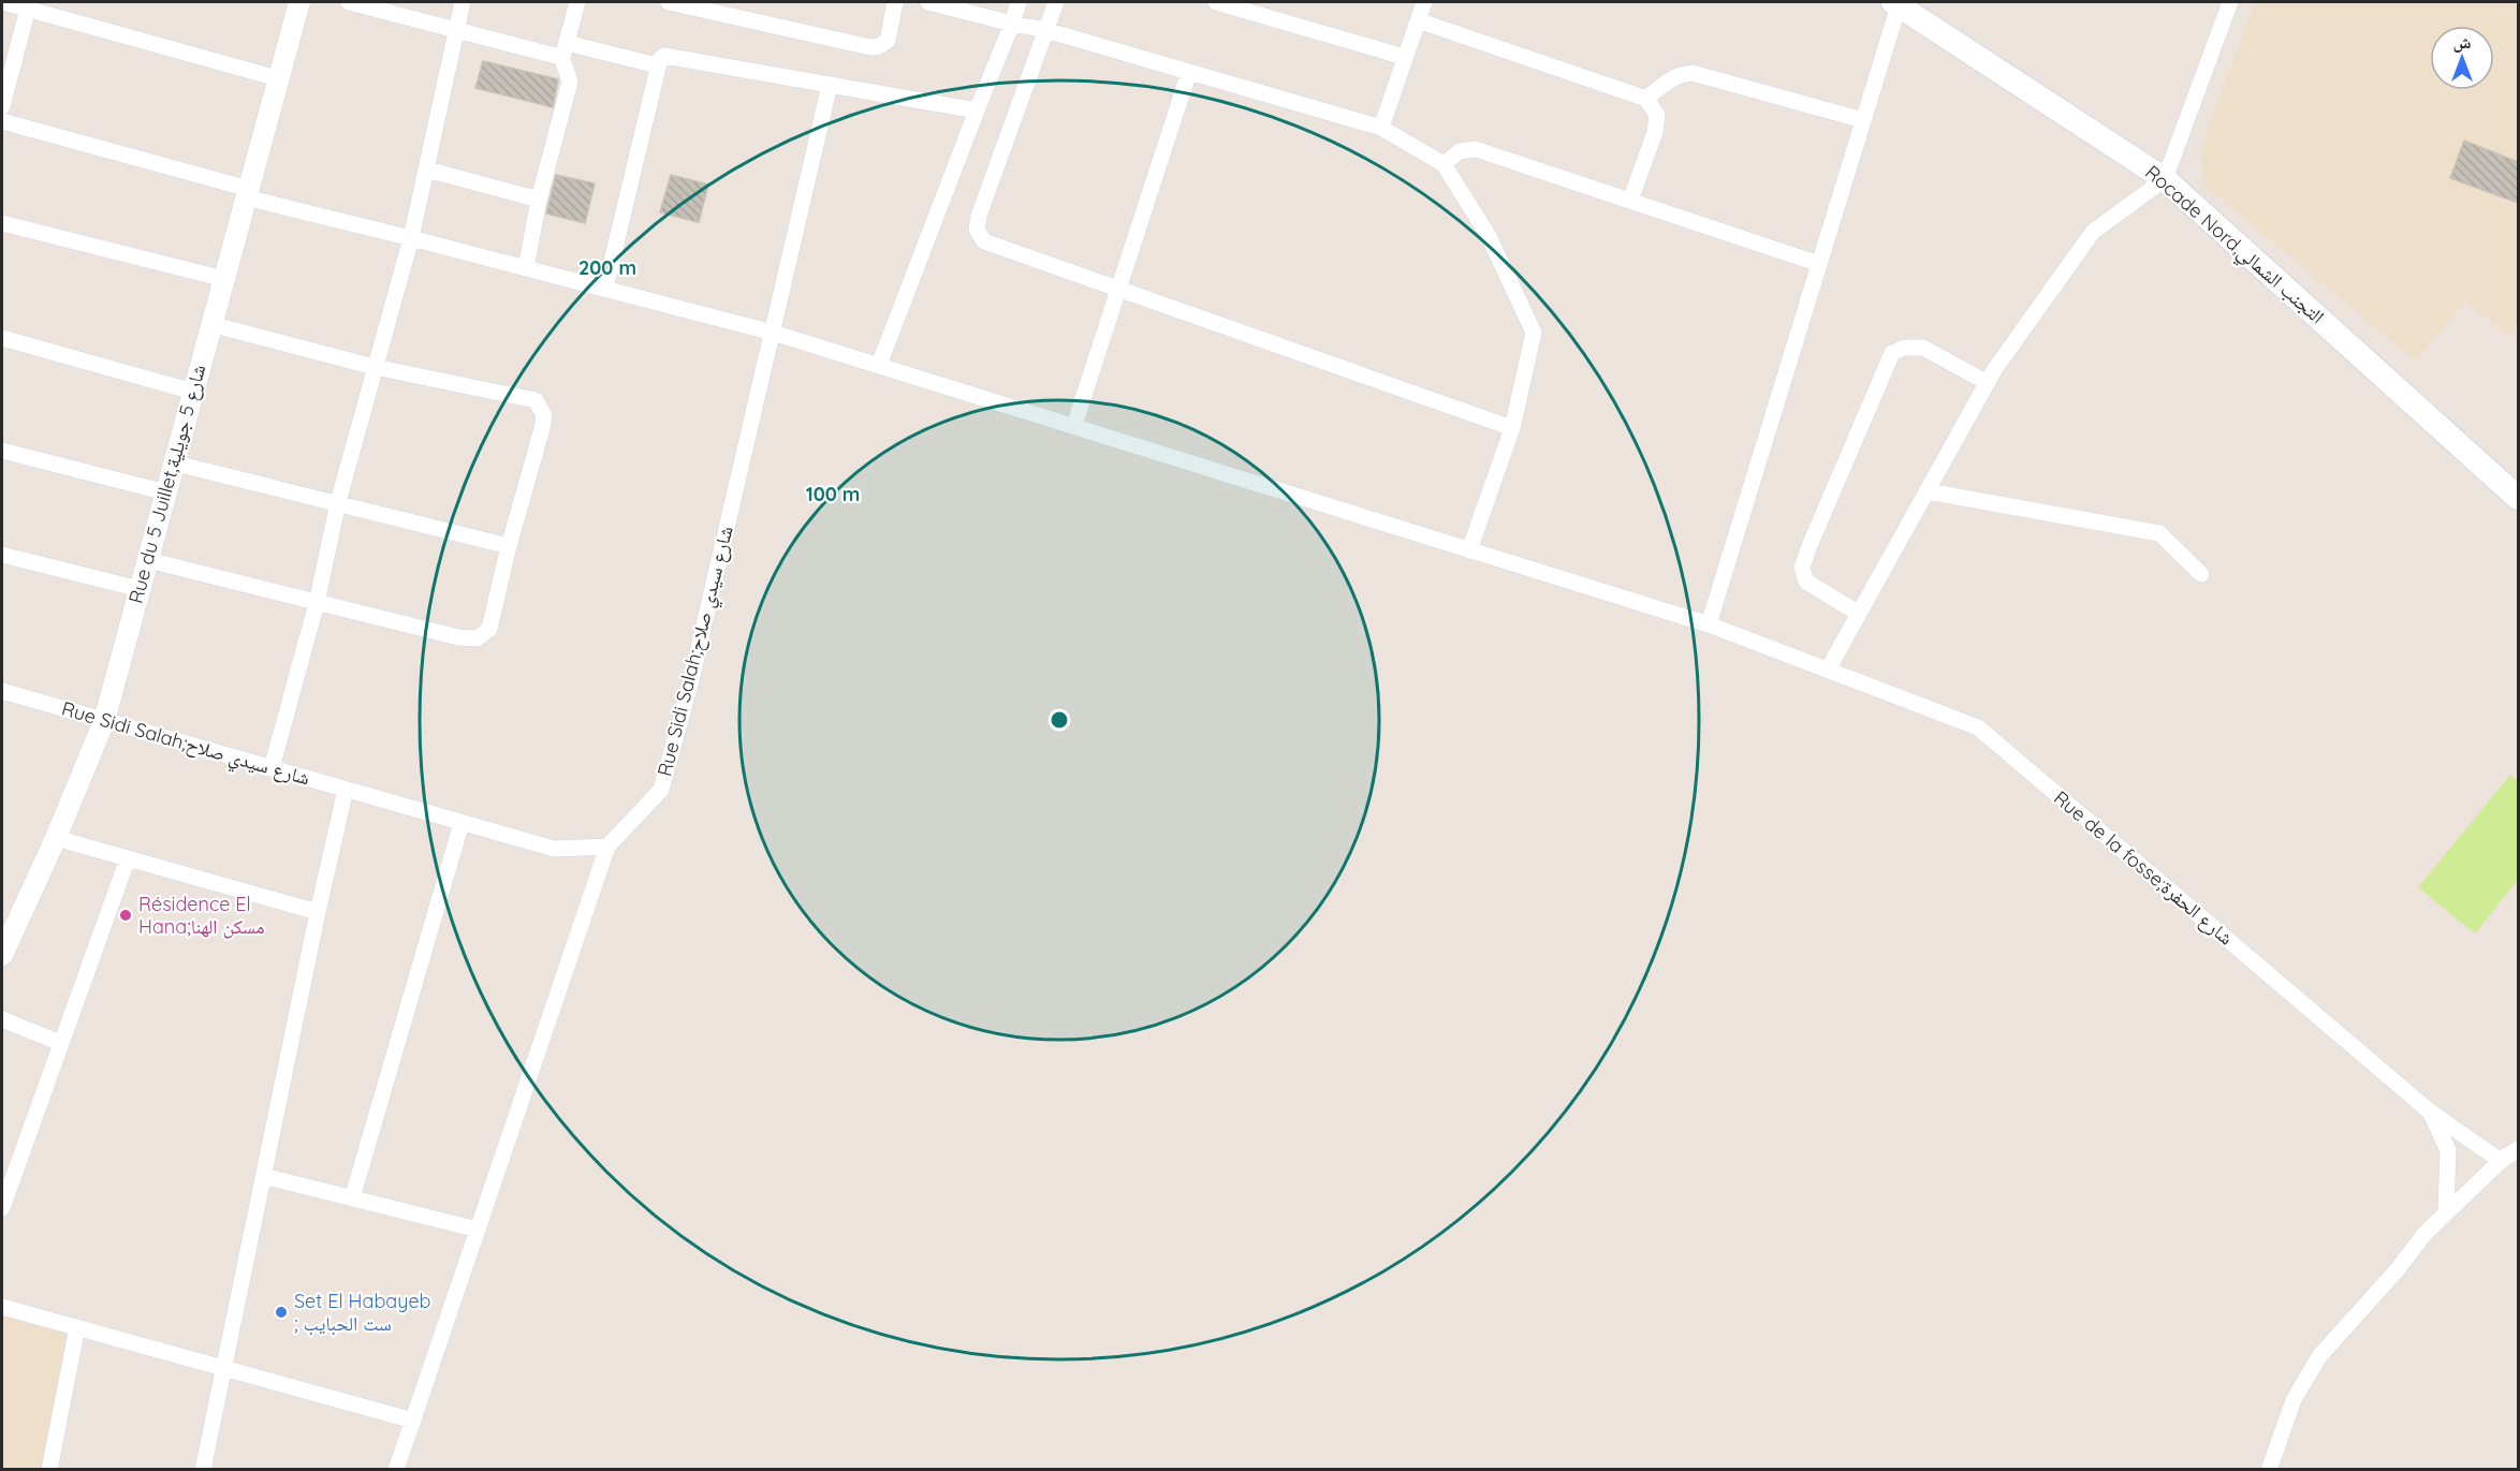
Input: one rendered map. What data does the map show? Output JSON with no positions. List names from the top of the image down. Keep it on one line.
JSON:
{"streets":{"main road":["Rocade Nord,التجنب الشمالي"],"street":["Rue du 5 Juillet,شارع 5 جويلية","Rue Sidi Salah;شارع سيدي صلاح","Rue de la fosse;شارع الحفرة"]},"crossings":[["Rue du 5 Juillet,شارع 5 جويلية","Rue Sidi Salah;شارع سيدي صلاح"],["Rue du 5 Juillet,شارع 5 جويلية","Rue de la fosse;شارع الحفرة"],["Rue Sidi Salah;شارع سيدي صلاح","Rue de la fosse;شارع الحفرة"]],"places":["Résidence El Hana;مسكن الهنا","Set El Habayeb ; ست الحبايب"],"north":"top","rings":["200 m","100 m"]}
